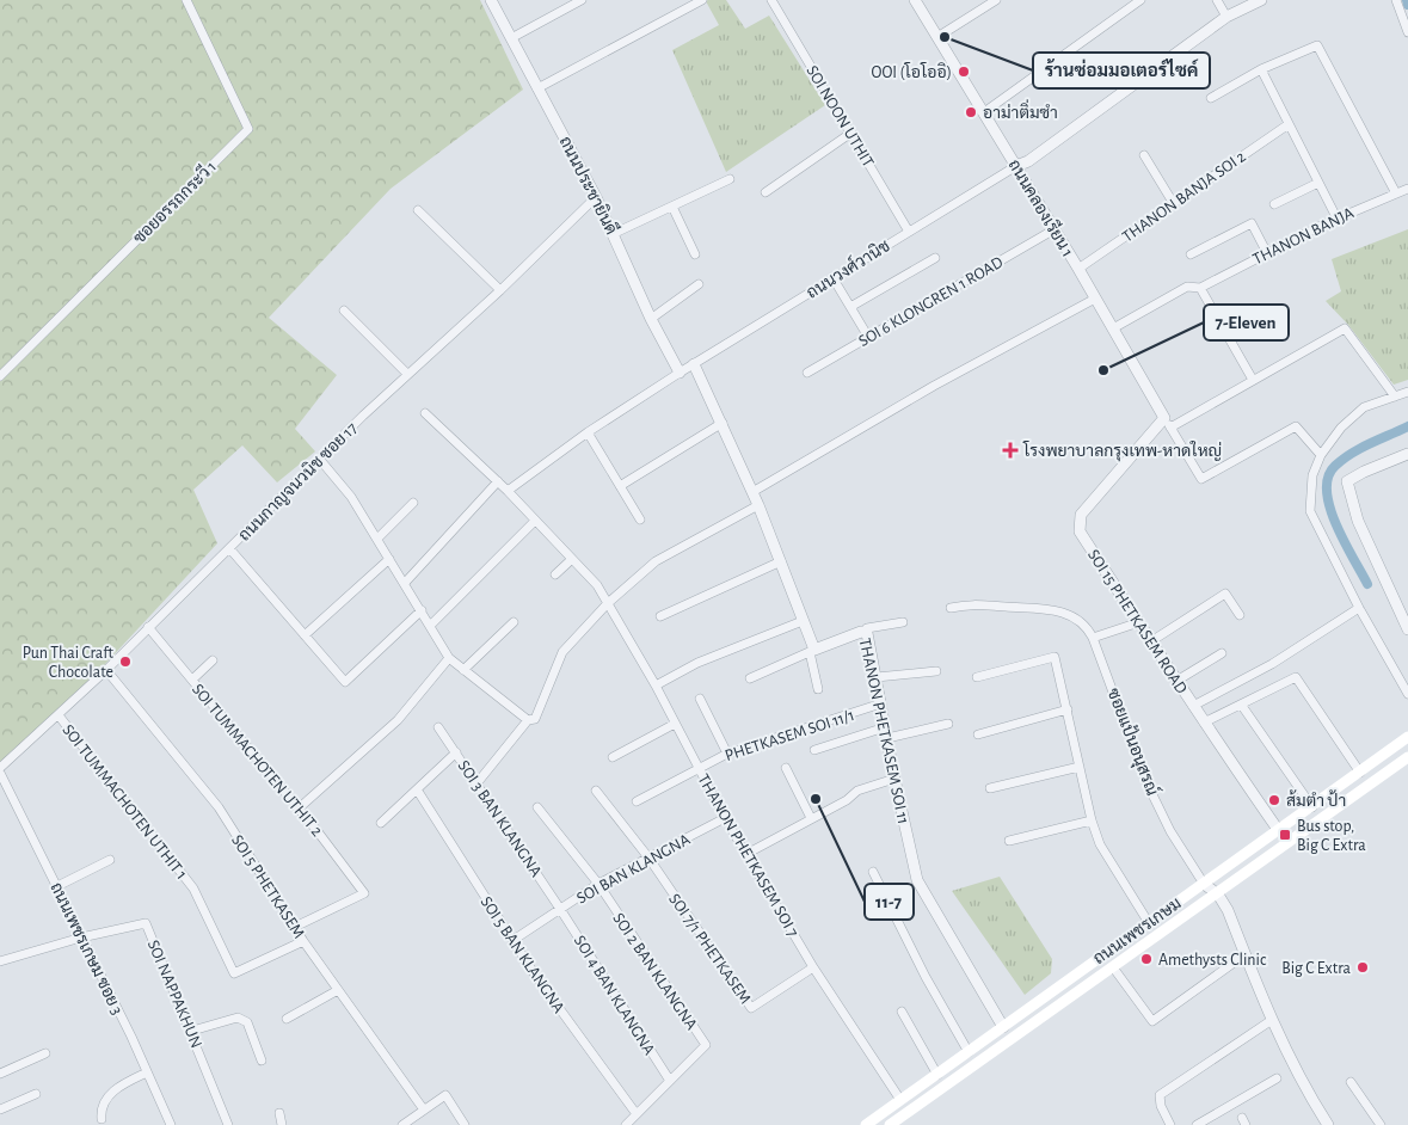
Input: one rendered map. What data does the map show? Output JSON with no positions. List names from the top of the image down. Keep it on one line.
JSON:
{"streets":{"main road":["ถนนเพชรเกษม"],"street":["SOI NOON UTHIT","ถนนประชายินดี","THANON BANJA SOI 2","ซอยอรรถกระวี 1","ถนนคลองเรียน 1","THANON BANJA","ถนนวงศ์วานิช","SOI 6 KLONGREN 1 ROAD","ถนนกาญจนวนิช ซอย 17","SOI 15 PHETKASEM ROAD","THANON PHETKASEM SOI 11","PHETKASEM SOI 11/1","ซอยแป้นอนุสรณ์","SOI TUMMACHOTEN UTHIT 2","SOI TUMMACHOTEN UTHIT 1","SOI 3 BAN KLANGNA","THANON PHETKASEM SOI 7","SOI BAN KLANGNA","SOI 5 PHETKASEM","ถนนเพชรเกษม ซอย 3","SOI 7/1 PHETKASEM","SOI 5 BAN KLANGNA","SOI 2 BAN KLANGNA","SOI NAPPAKHUN","SOI 4 BAN KLANGNA"]},"crossings":[["SOI NOON UTHIT","ถนนวงศ์วานิช"],["ถนนประชายินดี","ถนนวงศ์วานิช"],["ถนนประชายินดี","ถนนกาญจนวนิช ซอย 17"],["THANON BANJA SOI 2","ถนนคลองเรียน 1"],["ถนนคลองเรียน 1","THANON BANJA"],["ถนนคลองเรียน 1","ถนนวงศ์วานิช"],["ถนนคลองเรียน 1","SOI 6 KLONGREN 1 ROAD"],["ถนนคลองเรียน 1","SOI 15 PHETKASEM ROAD"],["ถนนวงศ์วานิช","THANON PHETKASEM SOI 7"],["ถนนกาญจนวนิช ซอย 17","SOI TUMMACHOTEN UTHIT 2"],["ถนนกาญจนวนิช ซอย 17","SOI TUMMACHOTEN UTHIT 1"],["ถนนกาญจนวนิช ซอย 17","SOI 5 PHETKASEM"],["SOI 15 PHETKASEM ROAD","ถนนเพชรเกษม"],["THANON PHETKASEM SOI 11","PHETKASEM SOI 11/1"],["THANON PHETKASEM SOI 11","ถนนเพชรเกษม"],["PHETKASEM SOI 11/1","THANON PHETKASEM SOI 7"],["ซอยแป้นอนุสรณ์","ถนนเพชรเกษม"],["SOI TUMMACHOTEN UTHIT 2","SOI 5 PHETKASEM"],["SOI TUMMACHOTEN UTHIT 1","SOI 5 PHETKASEM"],["SOI 3 BAN KLANGNA","SOI BAN KLANGNA"],["SOI 3 BAN KLANGNA","SOI 4 BAN KLANGNA"],["THANON PHETKASEM SOI 7","SOI BAN KLANGNA"],["THANON PHETKASEM SOI 7","ถนนเพชรเกษม"],["THANON PHETKASEM SOI 7","SOI 7/1 PHETKASEM"],["SOI BAN KLANGNA","SOI 7/1 PHETKASEM"],["SOI BAN KLANGNA","SOI 5 BAN KLANGNA"],["SOI BAN KLANGNA","SOI 2 BAN KLANGNA"],["SOI BAN KLANGNA","SOI 4 BAN KLANGNA"],["ถนนเพชรเกษม ซอย 3","SOI NAPPAKHUN"],["SOI 5 BAN KLANGNA","SOI 2 BAN KLANGNA"],["SOI 2 BAN KLANGNA","SOI 4 BAN KLANGNA"]],"places":{"other":["ร้านซ่อมมอเตอร์ไซค์","OOI (โอโออิ)","อาม่าติ่มซำ","7-Eleven","Pun Thai Craft Chocolate","11-7","ส้มตำ ป้า","Amethysts Clinic","Big C Extra"],"health":["โรงพยาบาลกรุงเทพ-หาดใหญ่"],"transit":["Bus stop, Big C Extra"]}}
